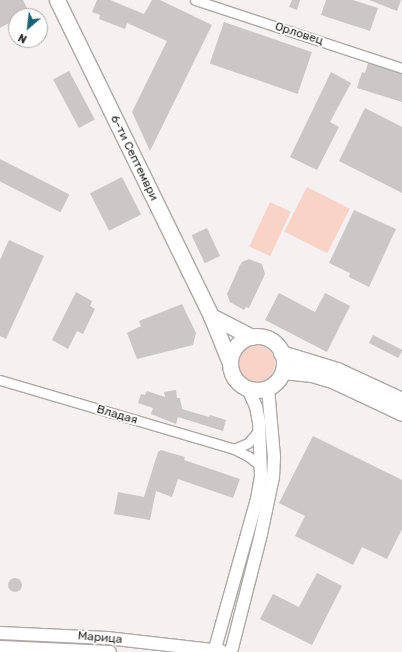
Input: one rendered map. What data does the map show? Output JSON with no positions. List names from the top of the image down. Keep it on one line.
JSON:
{"streets":{"main road":["6-ти Септември"],"street":["Орловец","Владая","Марица"]},"north":"bottom left"}
